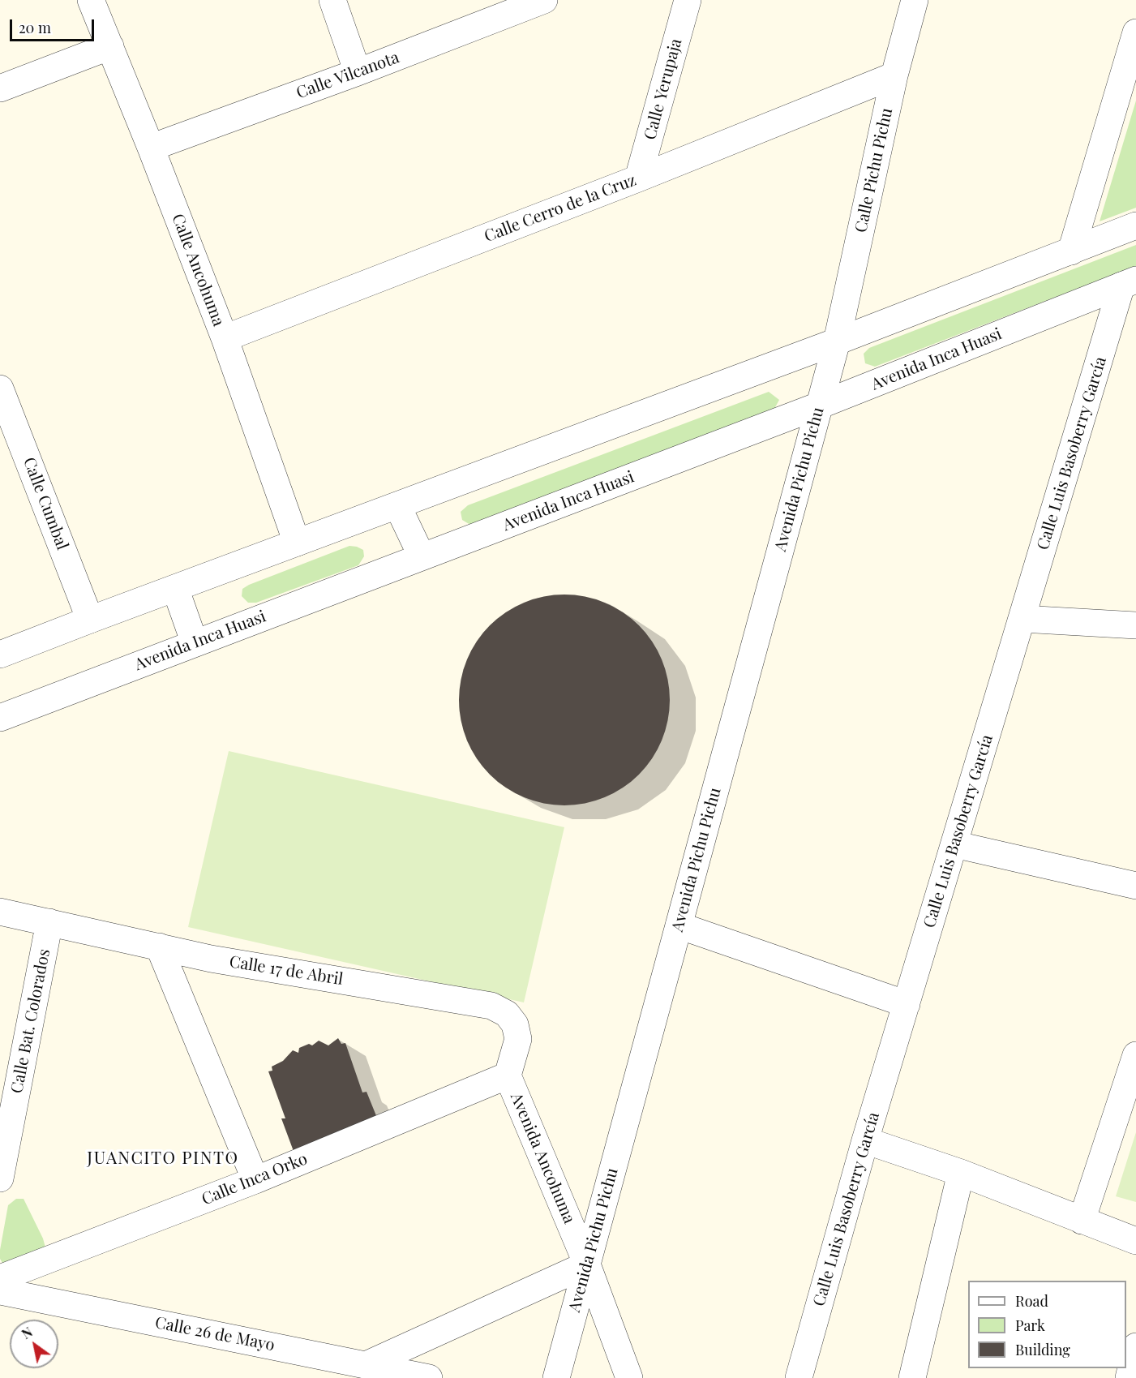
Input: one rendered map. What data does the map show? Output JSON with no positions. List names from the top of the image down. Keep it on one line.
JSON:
{"streets":{"street":["Calle Vilcanota","Calle Yerupaja","Calle Pichu Pichu","Calle Cerro de la Cruz","Calle Ancohuma","Avenida Inca Huasi","Calle Luis Basoberry García","Avenida Pichu Pichu","Calle Cumbal","Calle 17 de Abril","Calle Bat. Colorados","Avenida Ancohuma","Calle Inca Orko","Calle 26 de Mayo"]},"crossings":[["Calle Vilcanota","Calle Ancohuma"],["Calle Yerupaja","Calle Cerro de la Cruz"],["Calle Pichu Pichu","Calle Cerro de la Cruz"],["Calle Pichu Pichu","Avenida Pichu Pichu"],["Calle Cerro de la Cruz","Calle Ancohuma"],["Avenida Inca Huasi","Calle Luis Basoberry García"],["Avenida Inca Huasi","Avenida Pichu Pichu"],["Avenida Pichu Pichu","Avenida Ancohuma"],["Calle 17 de Abril","Calle Bat. Colorados"],["Calle 17 de Abril","Avenida Ancohuma"],["Calle 17 de Abril","Calle Inca Orko"],["Avenida Ancohuma","Calle Inca Orko"]],"districts":["JUANCITO PINTO"],"legend":["Road","Park","Building"],"scale_bar":"20 m","north":"top left"}
